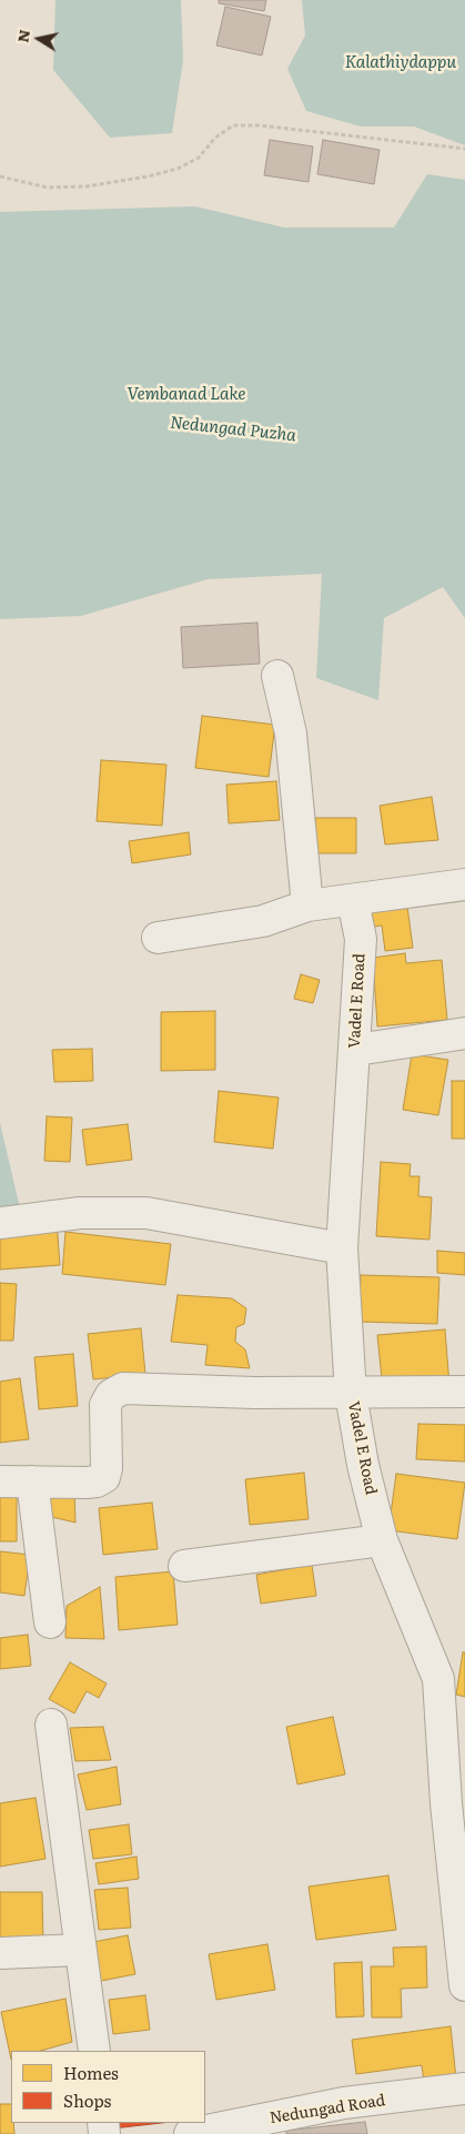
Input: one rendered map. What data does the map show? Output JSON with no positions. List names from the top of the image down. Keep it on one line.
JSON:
{"streets":{"street":["Vadel E Road","Nedungad Road"]},"water":["Kalathiydappu","Vembanad Lake","Nedungad Puzha"],"legend":["Homes","Shops"],"north":"left"}
